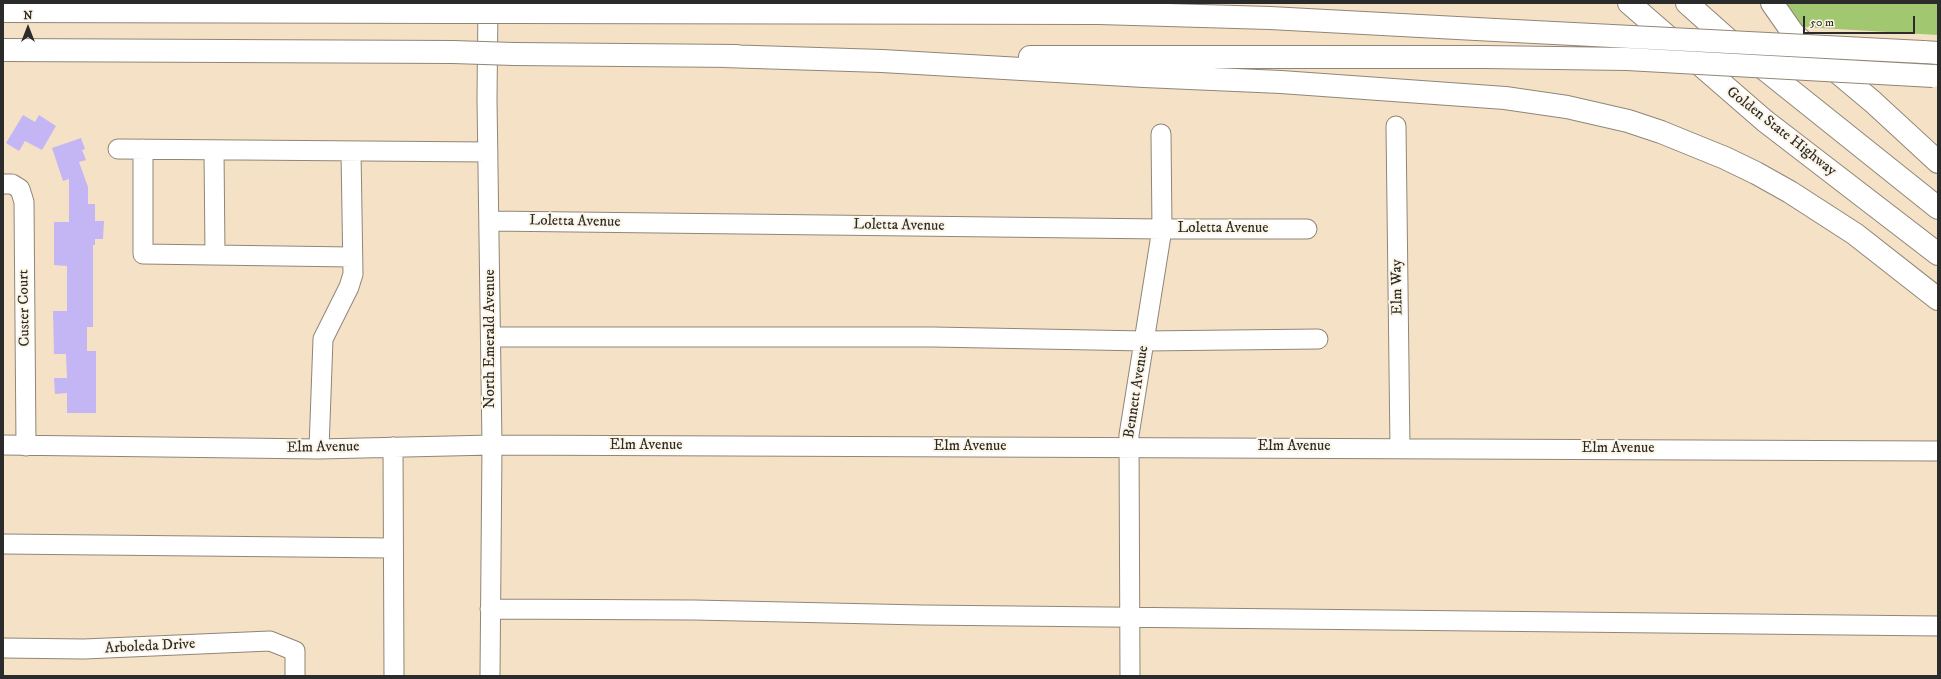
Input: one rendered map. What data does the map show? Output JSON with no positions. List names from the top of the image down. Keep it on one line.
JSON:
{"streets":{"highway":["Golden State Highway"],"street":["Loletta Avenue","Elm Way","Custer Court","North Emerald Avenue","Bennett Avenue","Elm Avenue","Arboleda Drive"]},"crossings":[["Loletta Avenue","North Emerald Avenue"],["Loletta Avenue","Bennett Avenue"],["Elm Way","Elm Avenue"],["Custer Court","Elm Avenue"],["North Emerald Avenue","Elm Avenue"],["Bennett Avenue","Elm Avenue"]],"scale_bar":"50 m","north":"top"}
